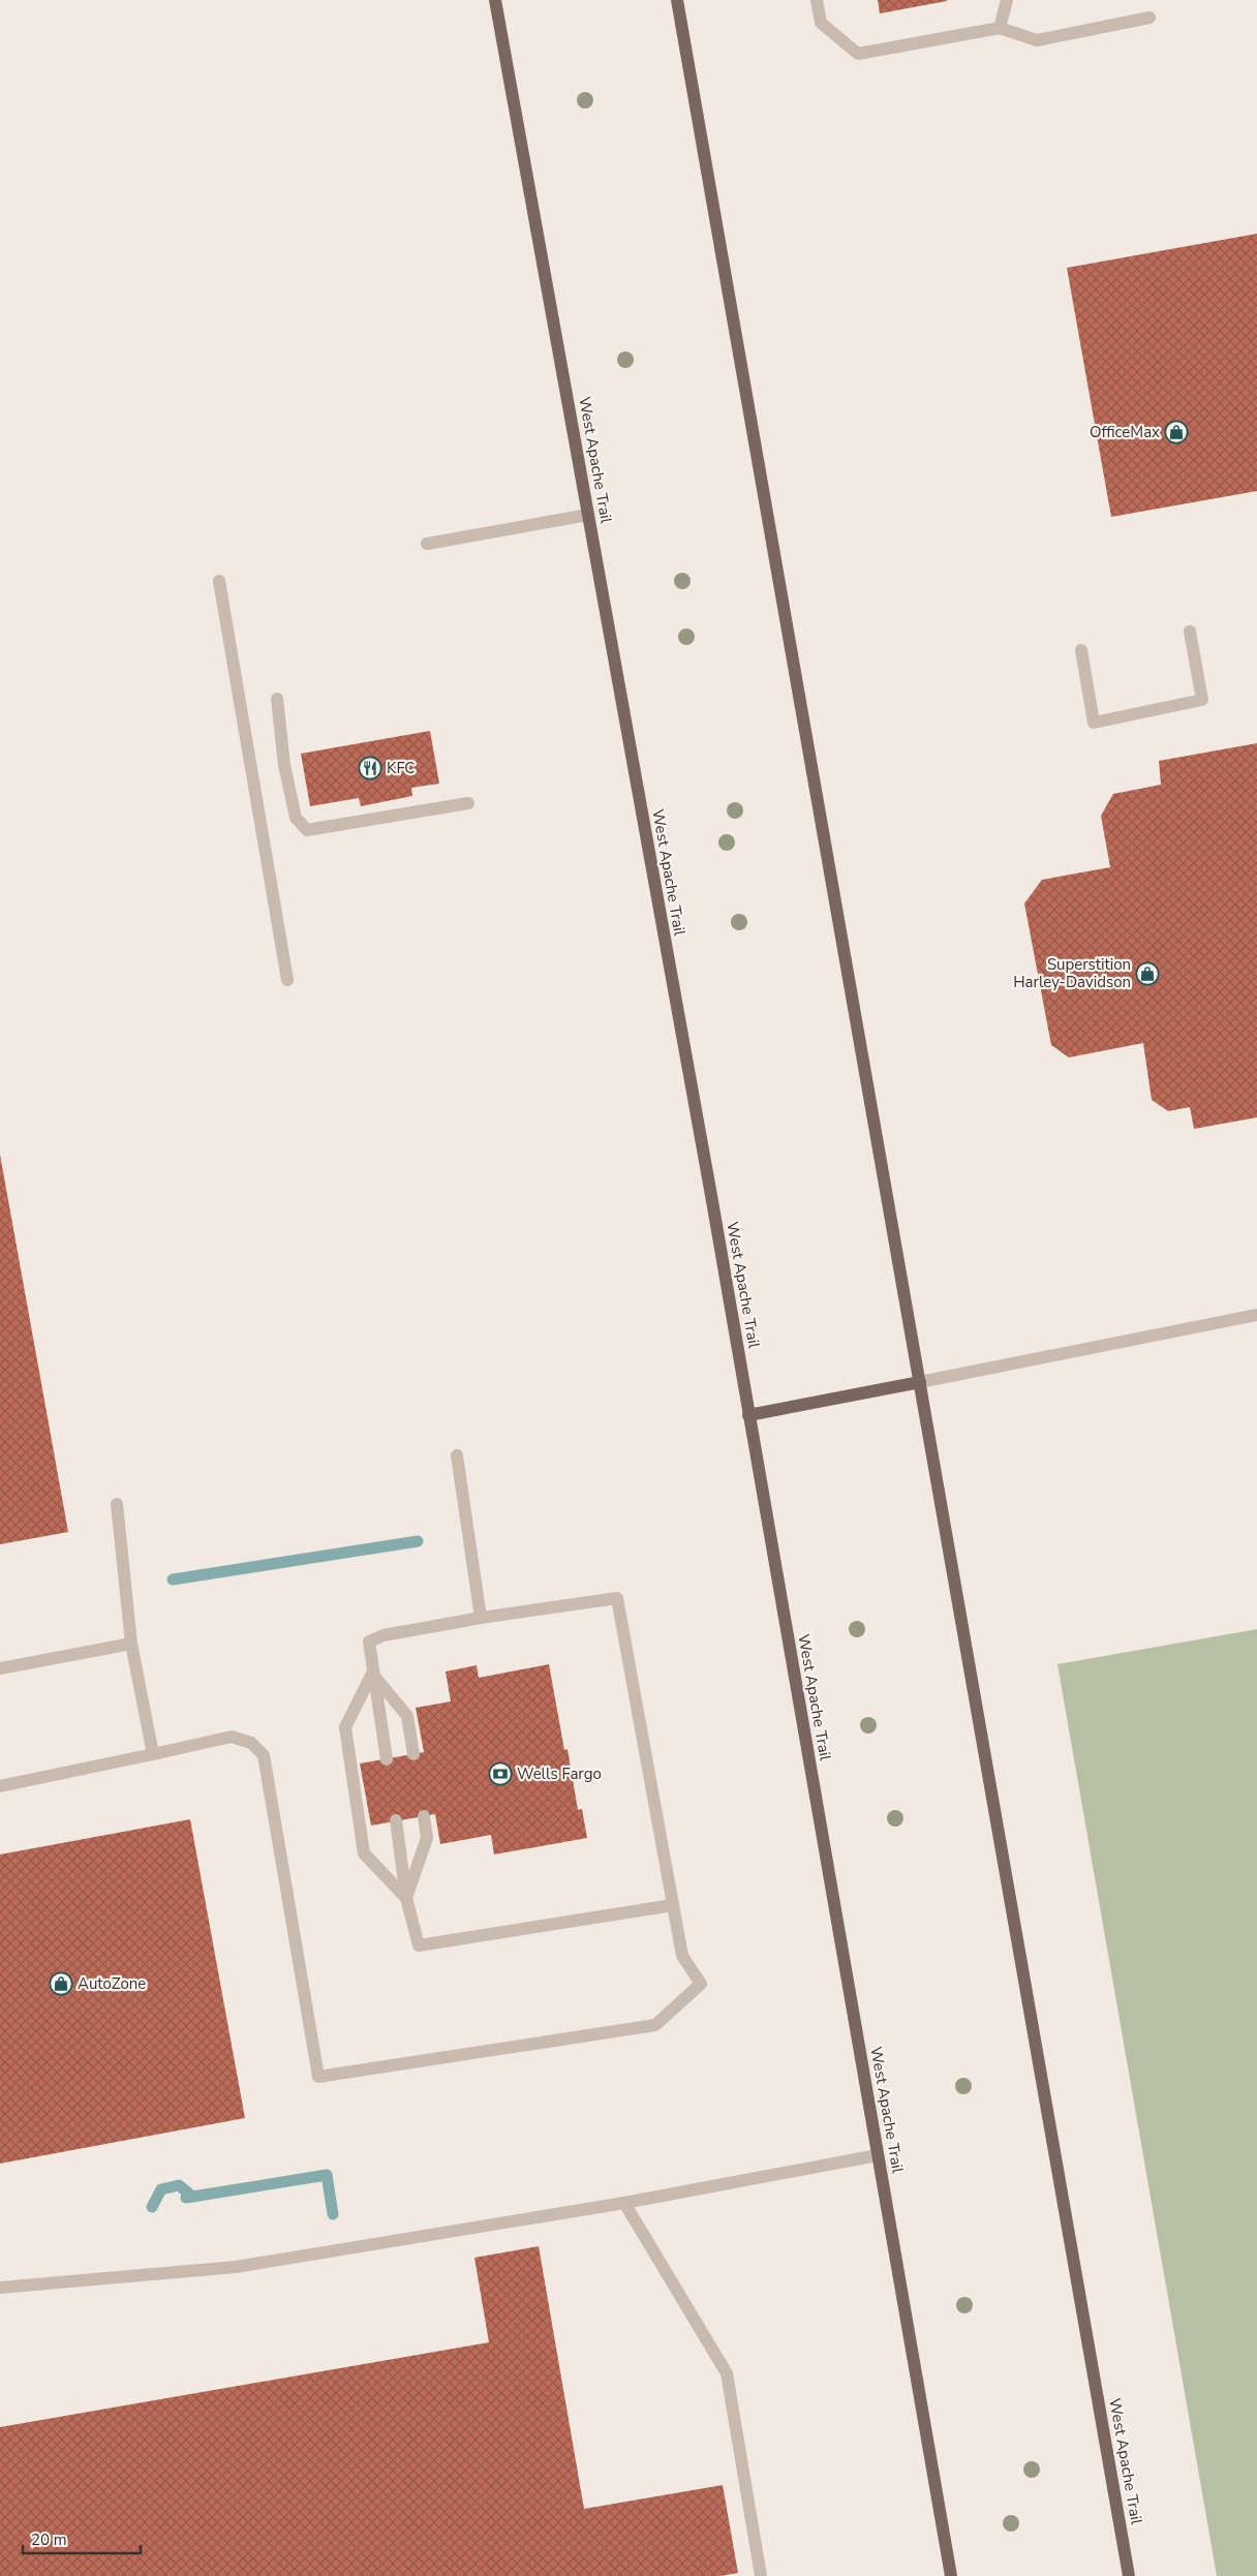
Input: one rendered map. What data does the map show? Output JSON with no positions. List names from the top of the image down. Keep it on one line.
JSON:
{"streets":{"main road":["West Apache Trail"]},"places":{"shop":["OfficeMax","Superstition Harley-Davidson","AutoZone"],"restaurant":["KFC"],"bank":["Wells Fargo"]},"scale_bar":"20 m"}
